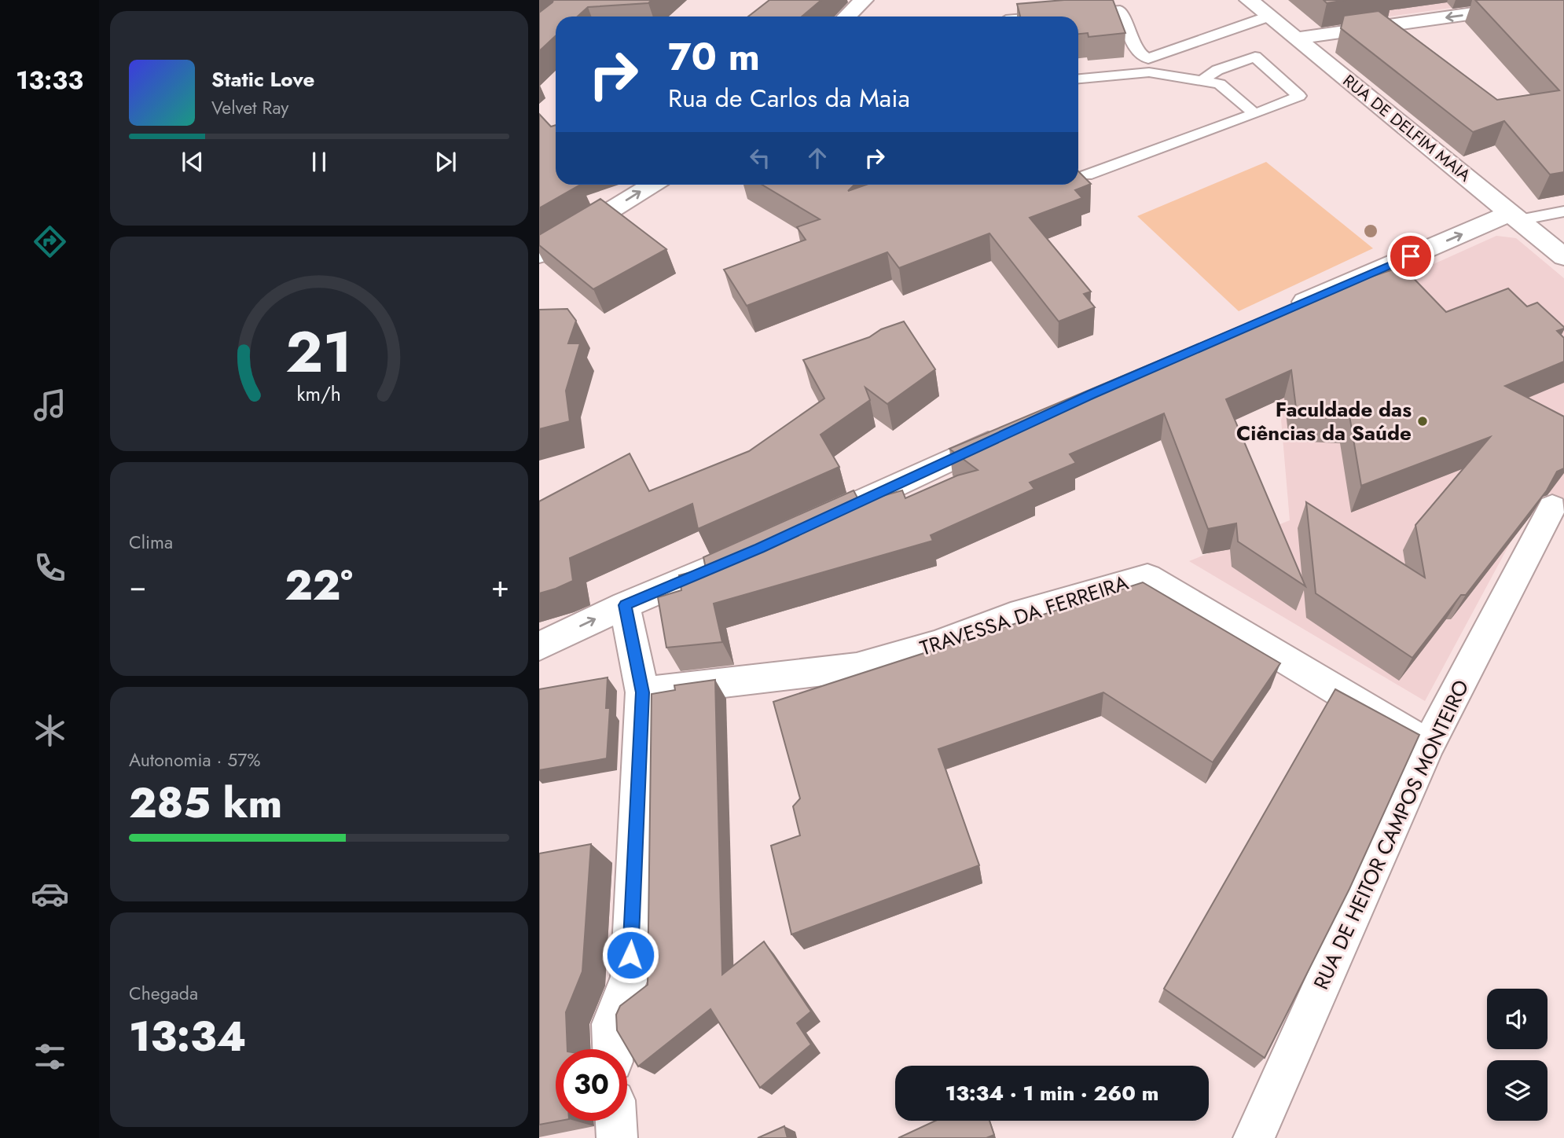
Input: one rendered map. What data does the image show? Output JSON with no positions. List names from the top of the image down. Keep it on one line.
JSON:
{"streets":{"street":["RUA DE DELFIM MAIA","TRAVESSA DA FERREIRA","RUA DE HEITOR CAMPOS MONTEIRO"]},"crossings":[["TRAVESSA DA FERREIRA","RUA DE HEITOR CAMPOS MONTEIRO"]],"places":["Faculdade das Ciências da Saúde"],"page":{"tabs":"13:33","turn":["70 m","Rua de Carlos da Maia"],"song":["Static Love","Velvet Ray"],"tile":["Clima",["Autonomia · 57%","285 km"],["Chegada","13:34"]],"heat":["−","22°","+"],"limit":"30","trip":"13:34 · 1 min · 260 m","gauge":["21","km/h"]}}
